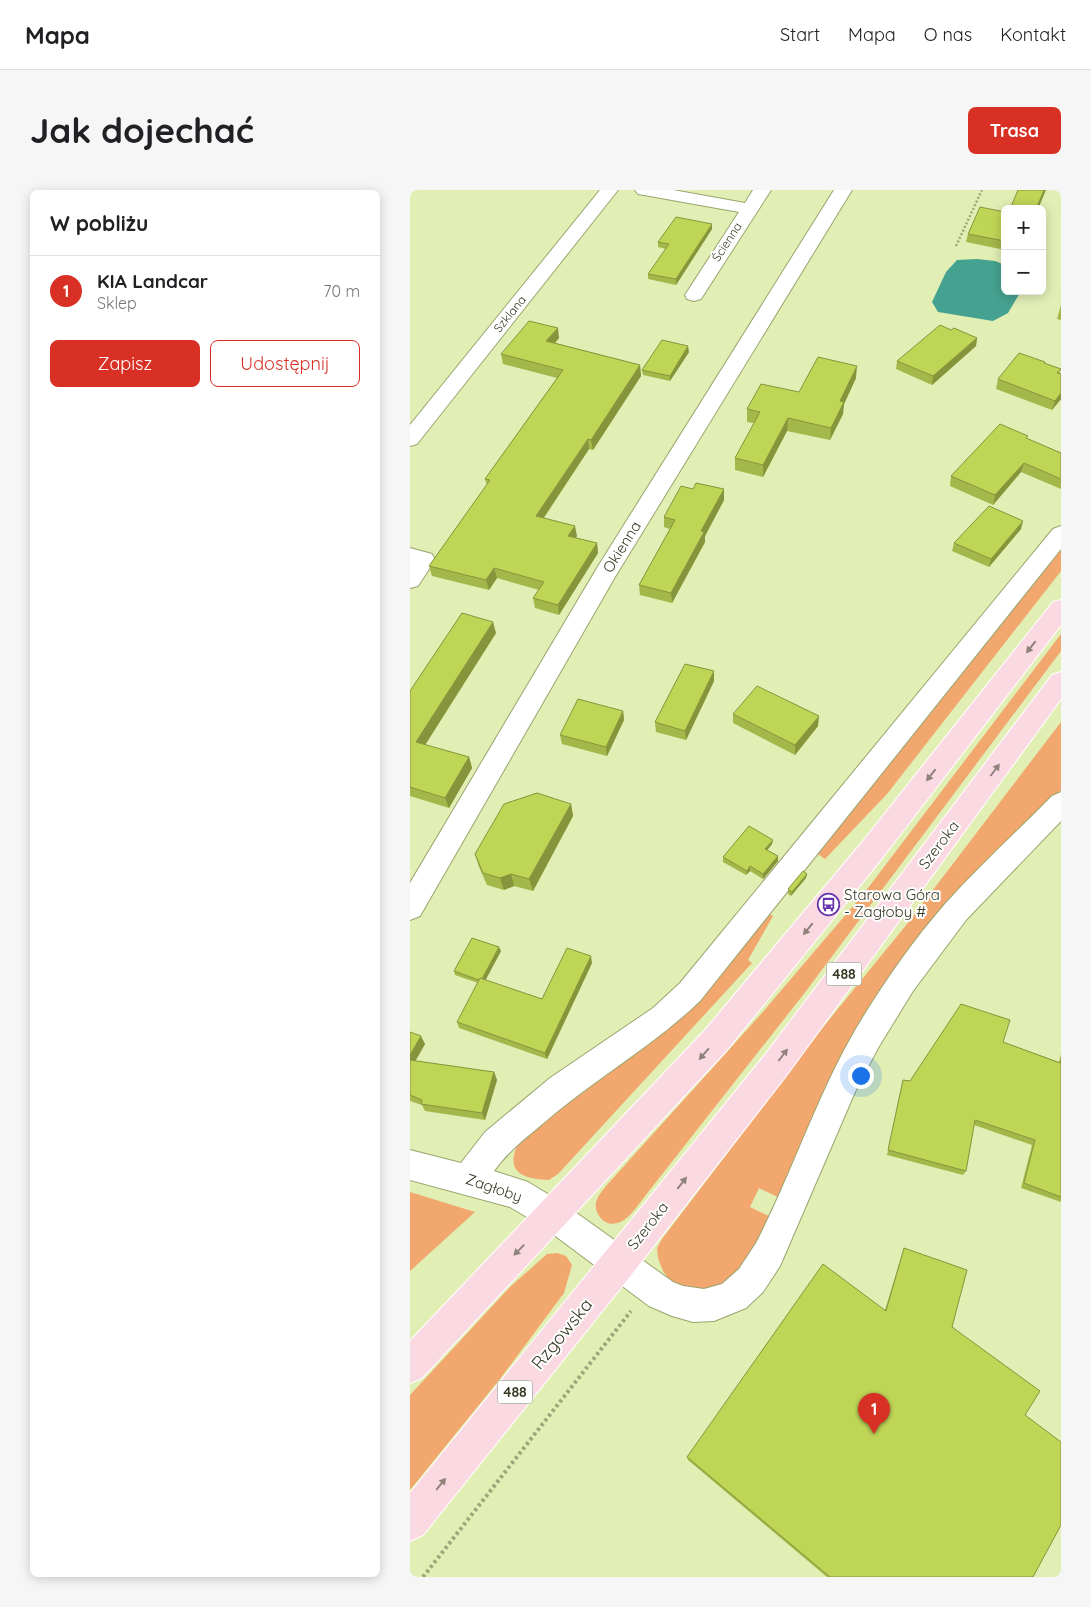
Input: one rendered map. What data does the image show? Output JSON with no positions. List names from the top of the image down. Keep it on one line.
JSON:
{"streets":{"main road":["Szeroka","488","Rzgowska"],"street":["Ścienna","Szklana","Okienna","Zagłoby"]},"crossings":[["Szeroka","Zagłoby"],["Szeroka","Rzgowska"],["Zagłoby","Rzgowska"]],"places":{"bus stop":["Starowa Góra - Zagłoby #"]},"page":{"header":"Mapa","nav":["Start","Mapa","O nas","Kontakt"],"buttons":["Trasa",["Zapisz","Udostępnij"]],"title":"Jak dojechać","heading":"W pobliżu","map_buttons":["+","−"],"list":[{"mark":"1","name":"KIA Landcar","note":"Sklep","value":"70 m"}],"pins":"1"}}
